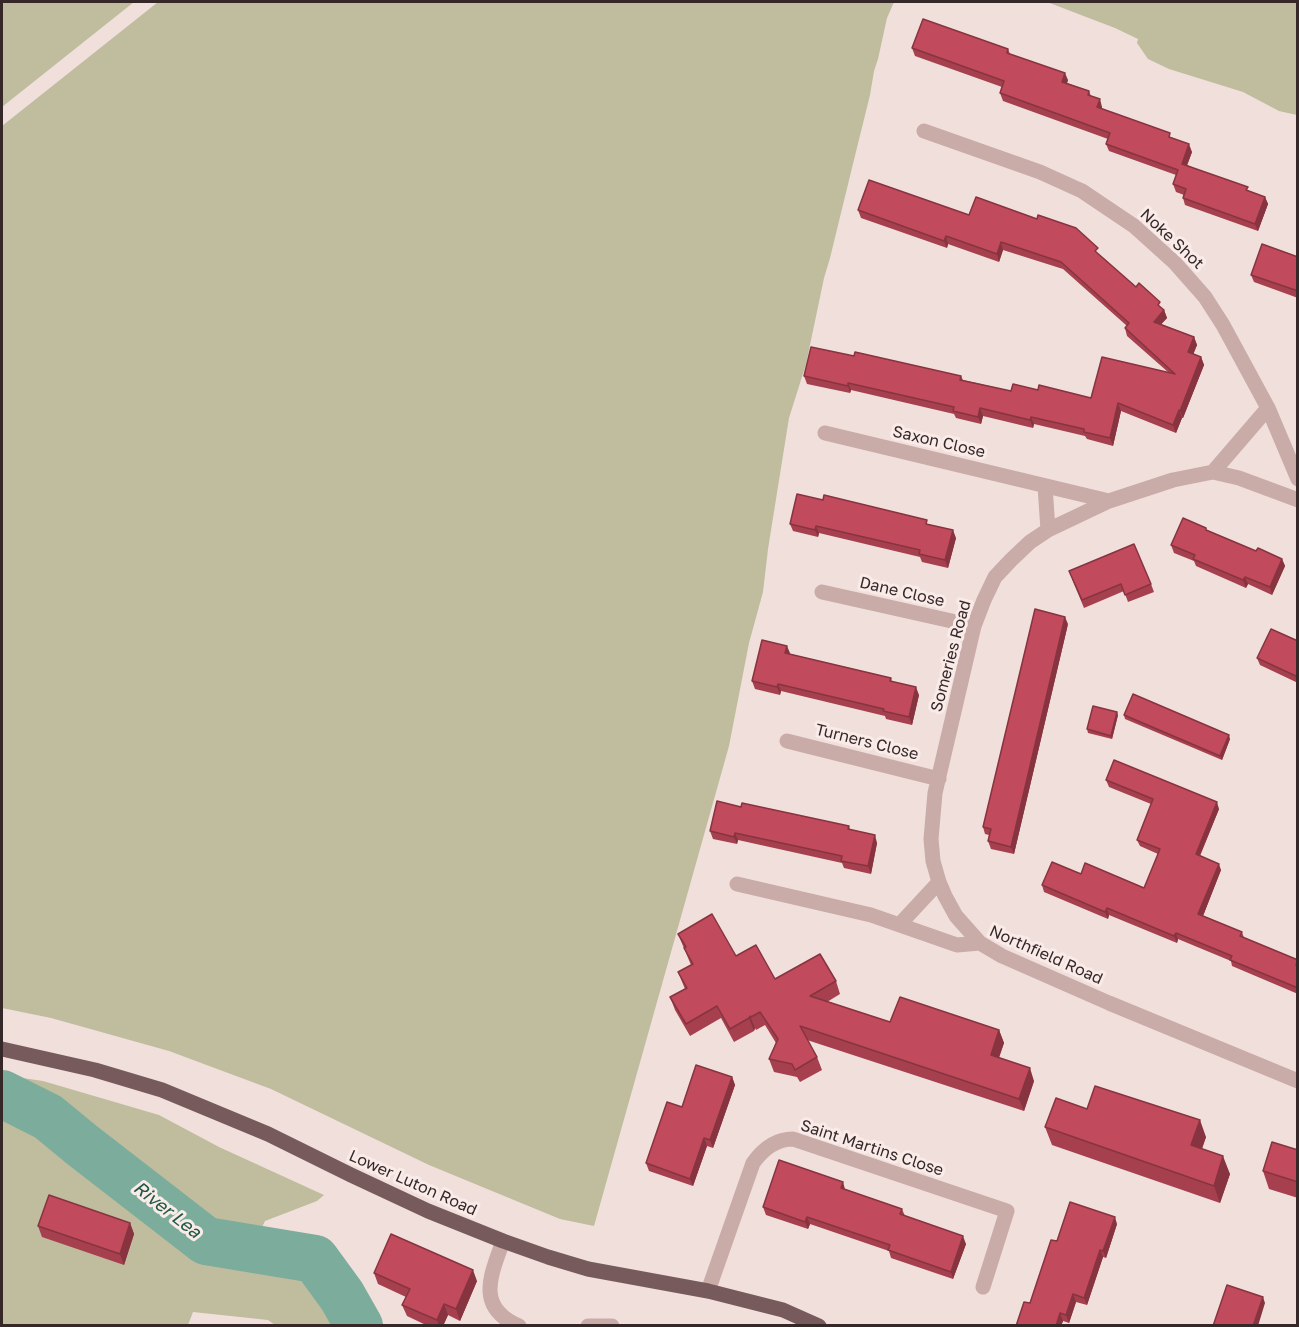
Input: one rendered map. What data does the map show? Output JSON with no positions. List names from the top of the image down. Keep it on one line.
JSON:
{"streets":{"main road":["Lower Luton Road"],"street":["Noke Shot","Saxon Close","Dane Close","Someries Road","Turners Close","Northfield Road","Saint Martins Close"]},"crossings":[["Saxon Close","Someries Road"],["Dane Close","Someries Road"],["Someries Road","Turners Close"],["Someries Road","Northfield Road"],["Saint Martins Close","Lower Luton Road"]],"water":["River Lea"]}
